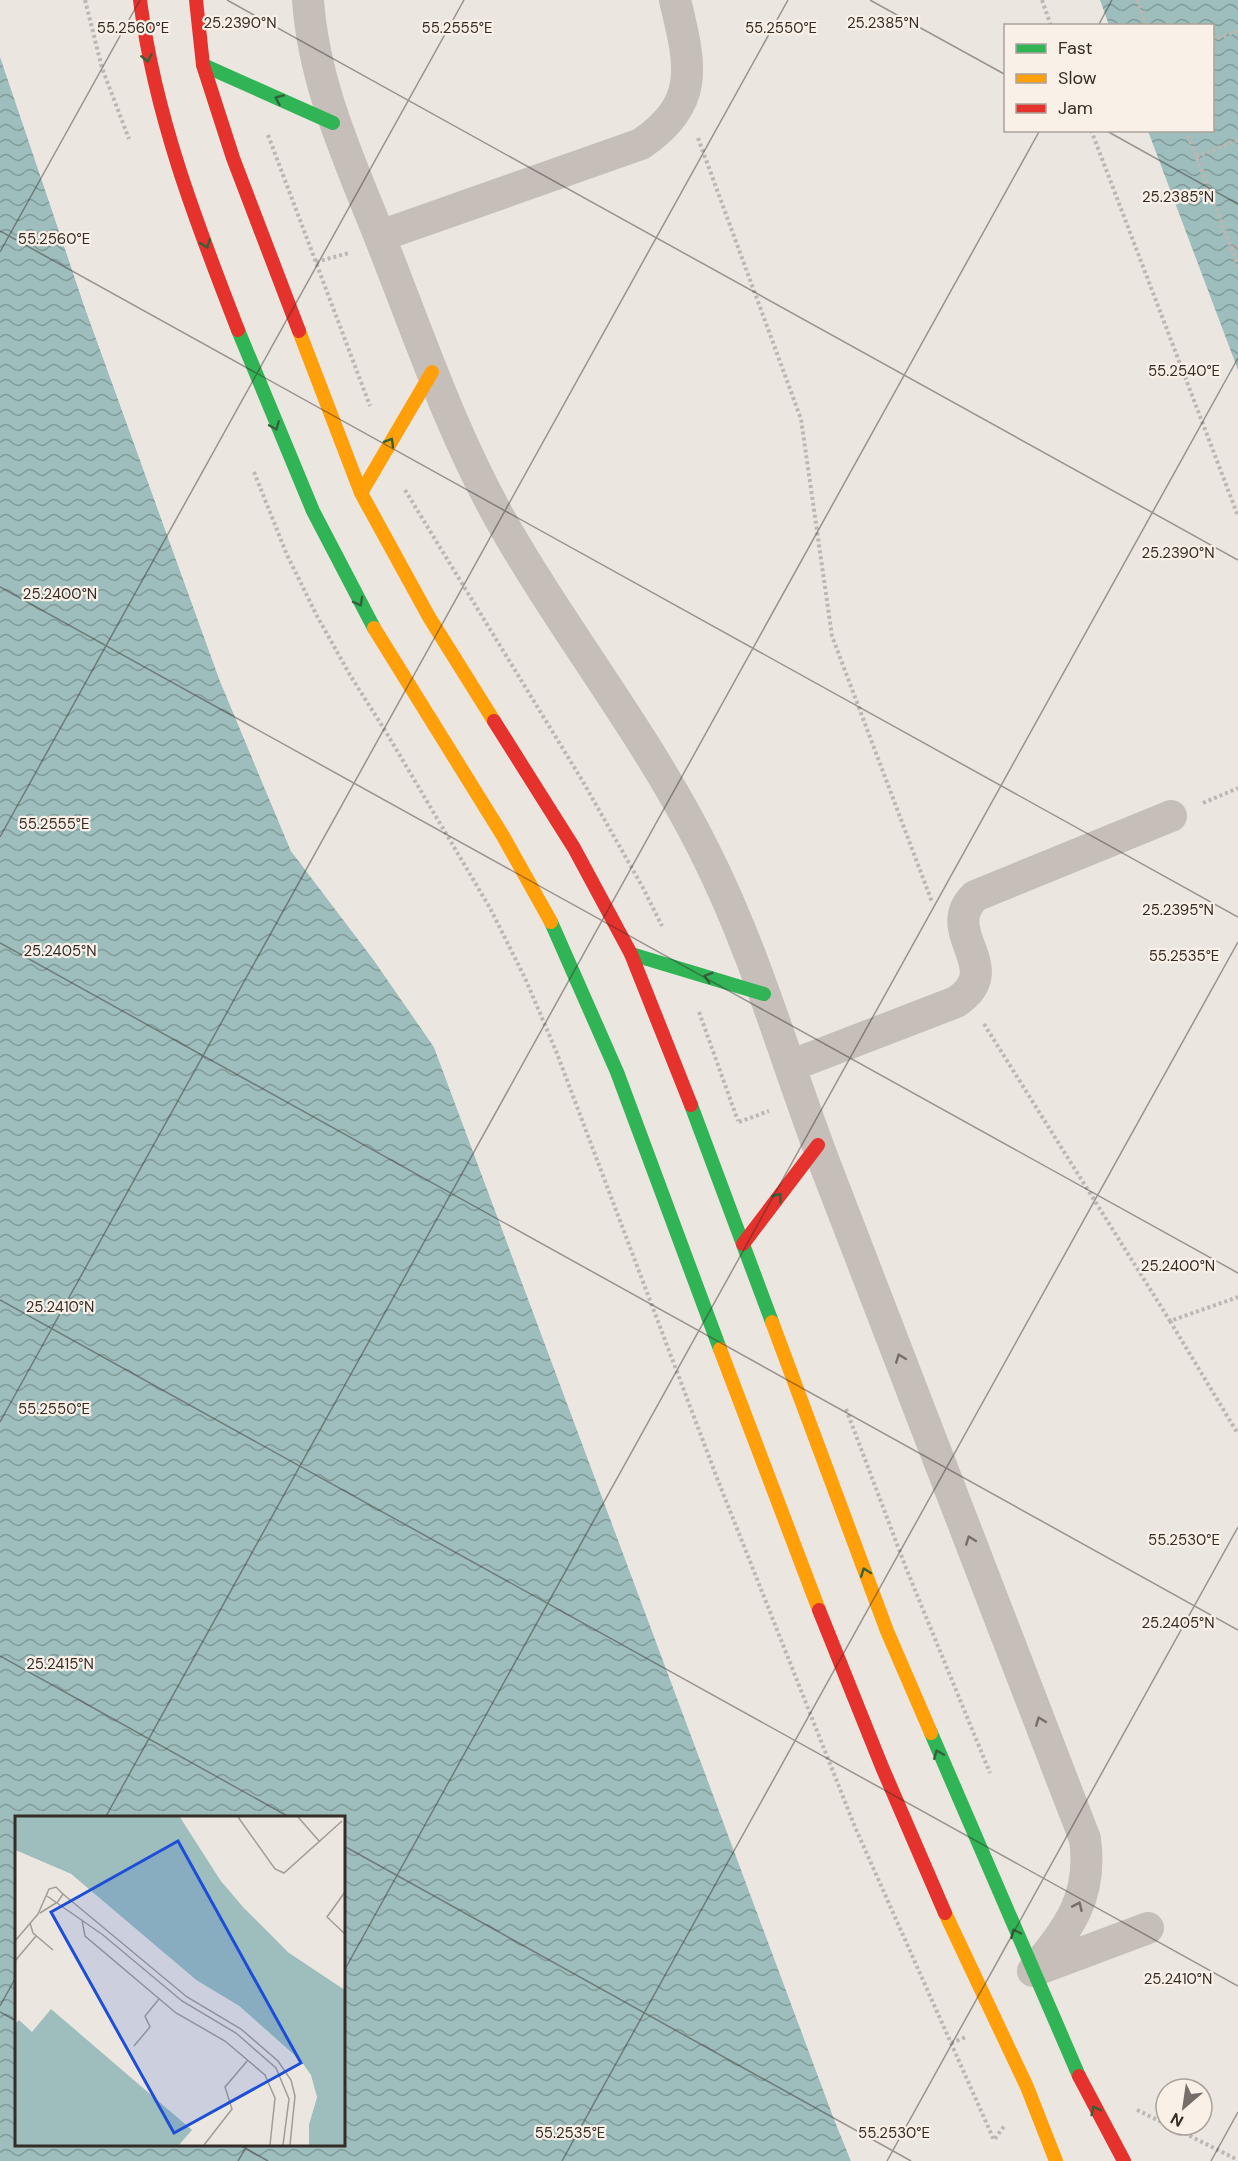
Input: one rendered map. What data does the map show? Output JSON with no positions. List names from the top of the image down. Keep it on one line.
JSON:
{"legend":["Fast","Slow","Jam"],"north":"bottom left","coordinates":["25.2390°N","25.2385°N","55.2560°E","55.2555°E","55.2550°E","55.2540°E","25.2400°N","25.2395°N","25.2405°N","55.2535°E","25.2410°N","55.2530°E","25.2415°N"]}
